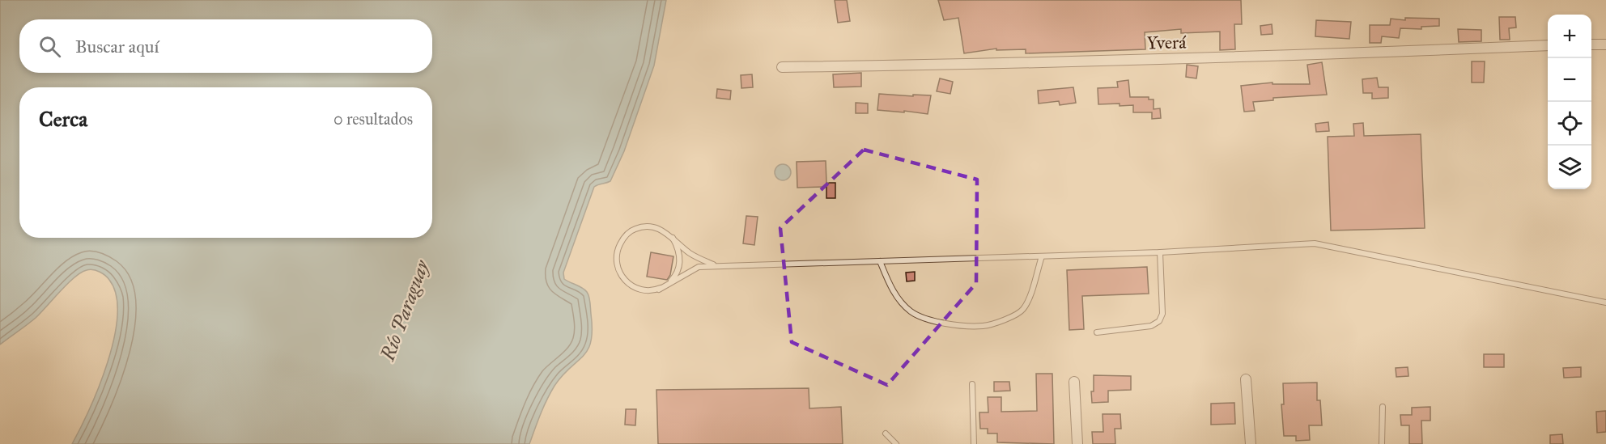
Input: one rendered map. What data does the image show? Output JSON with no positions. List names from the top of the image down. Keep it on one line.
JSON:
{"streets":{"street":["Yverá"]},"water":["Río Paraguay"],"page":{"map_buttons":["+","−"],"search":"Buscar aquí","heading":["Cerca","0 resultados"]}}
